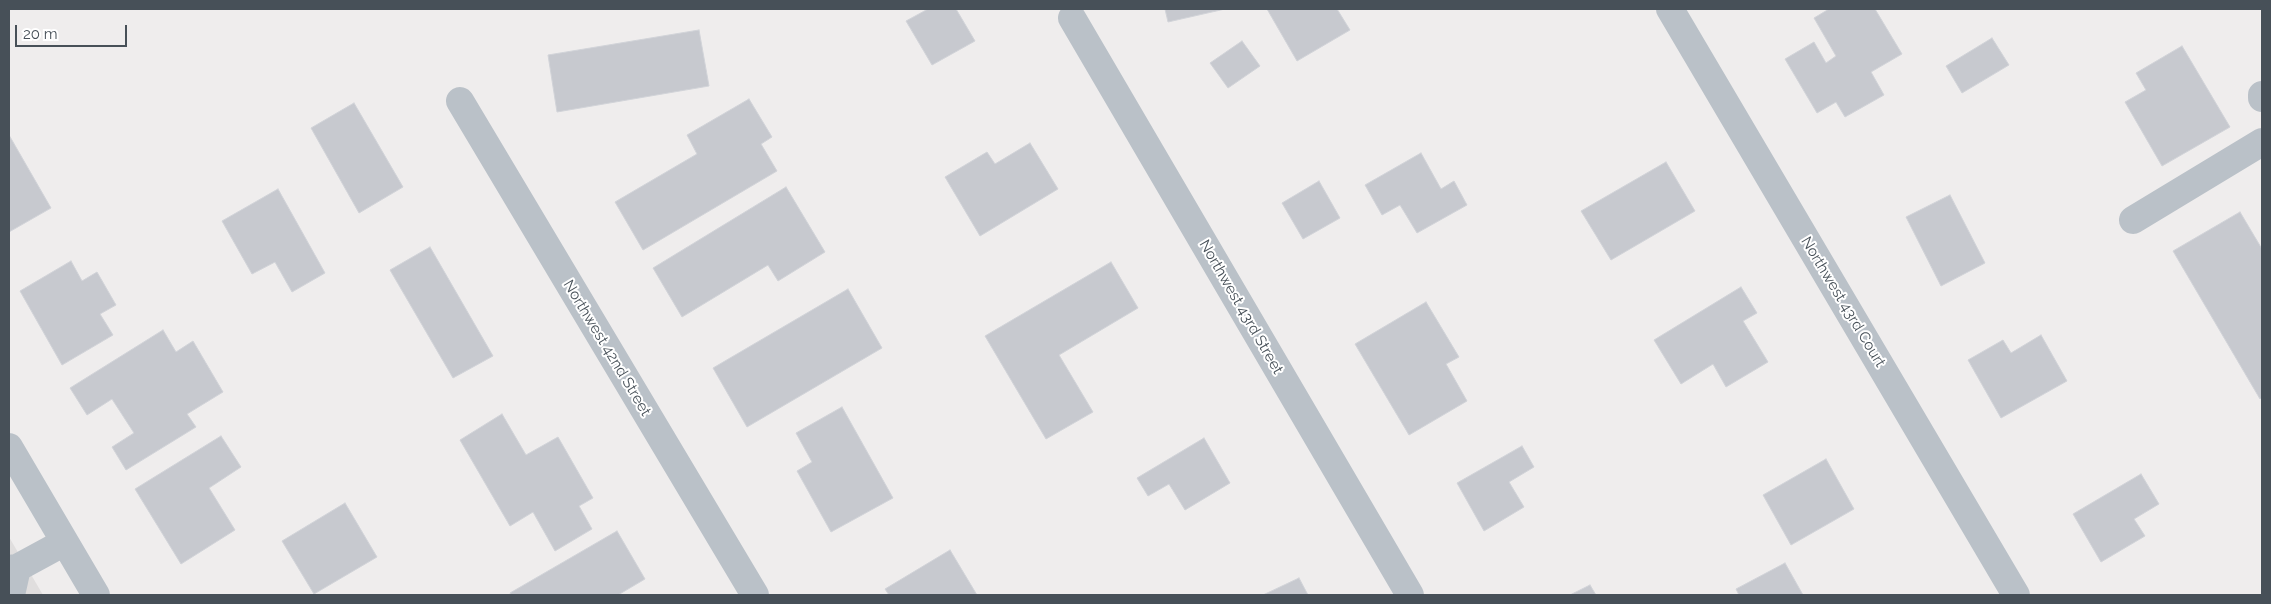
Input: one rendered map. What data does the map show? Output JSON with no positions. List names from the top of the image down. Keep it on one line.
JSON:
{"streets":{"street":["Northwest 43rd Court","Northwest 43rd Street","Northwest 42nd Street"]},"scale_bar":"20 m"}
